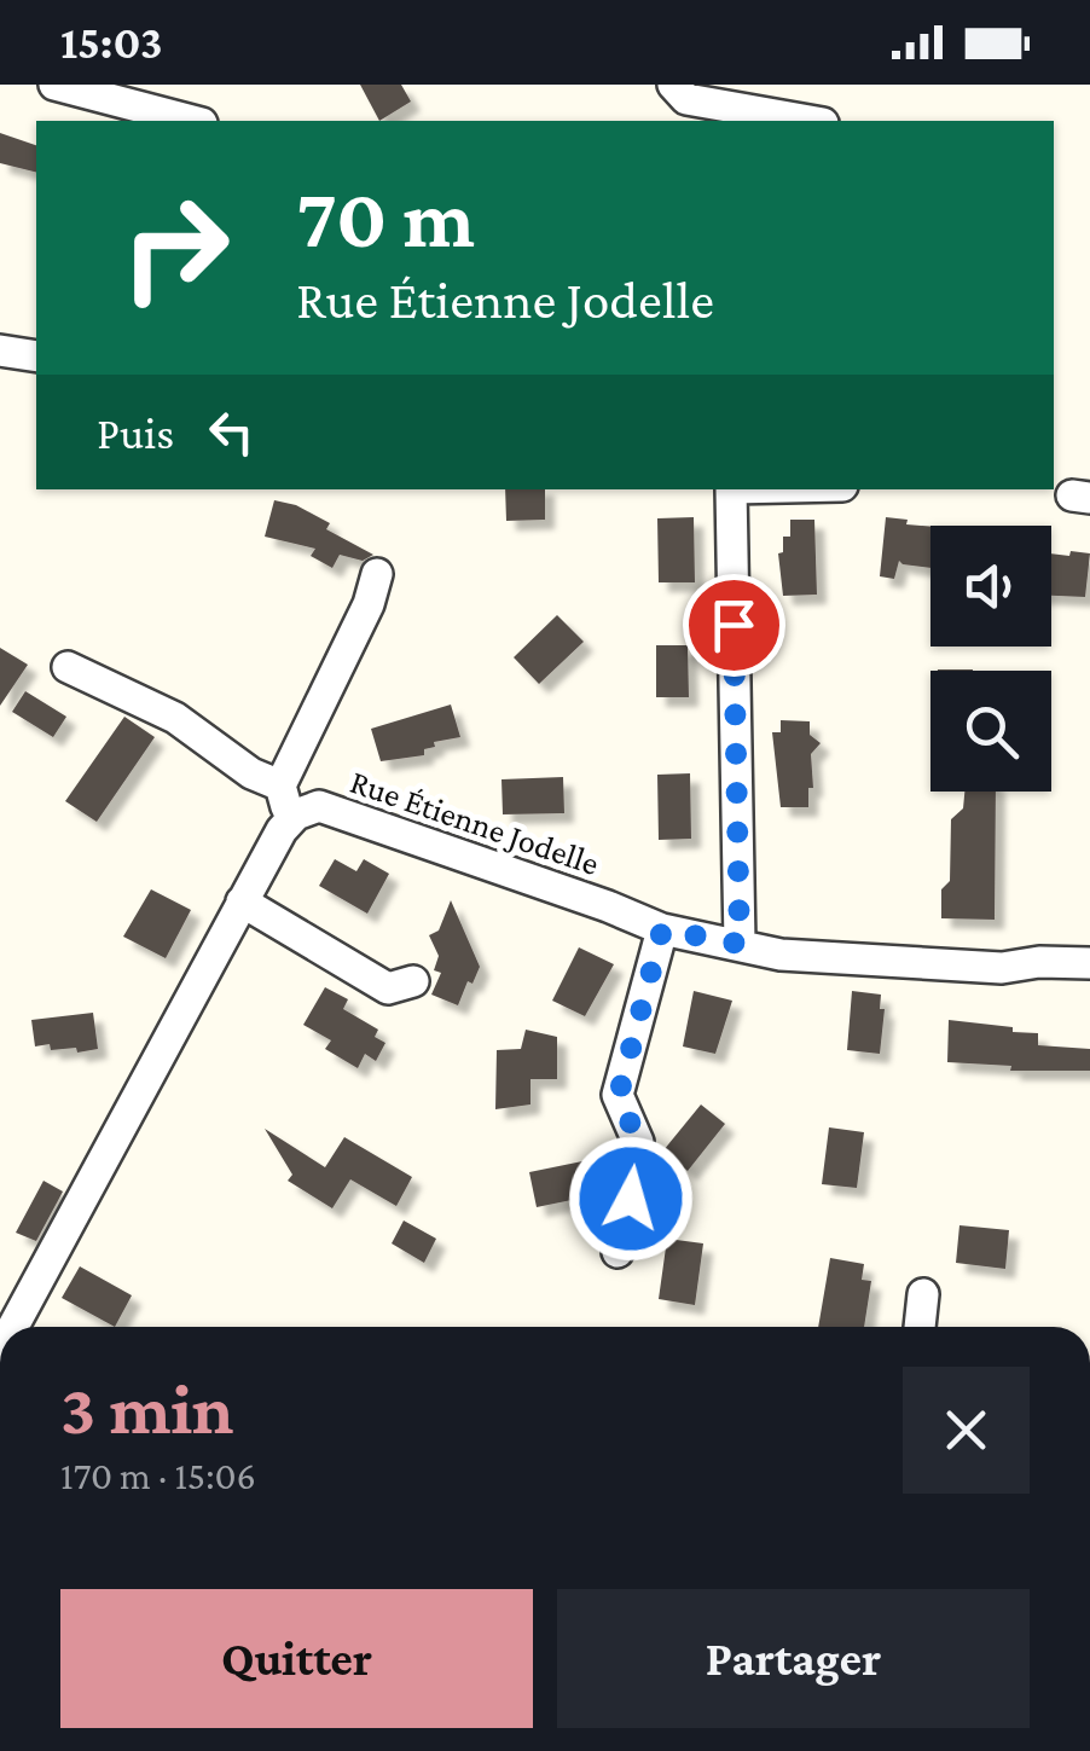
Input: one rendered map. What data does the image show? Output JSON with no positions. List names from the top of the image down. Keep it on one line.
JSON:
{"streets":{"street":["Rue Étienne Jodelle"]},"page":{"status":"15:03","turn":["70 m","Rue Étienne Jodelle"],"then":"Puis","heading":["3 min","170 m · 15:06"],"buttons":["Quitter","Partager"]}}
